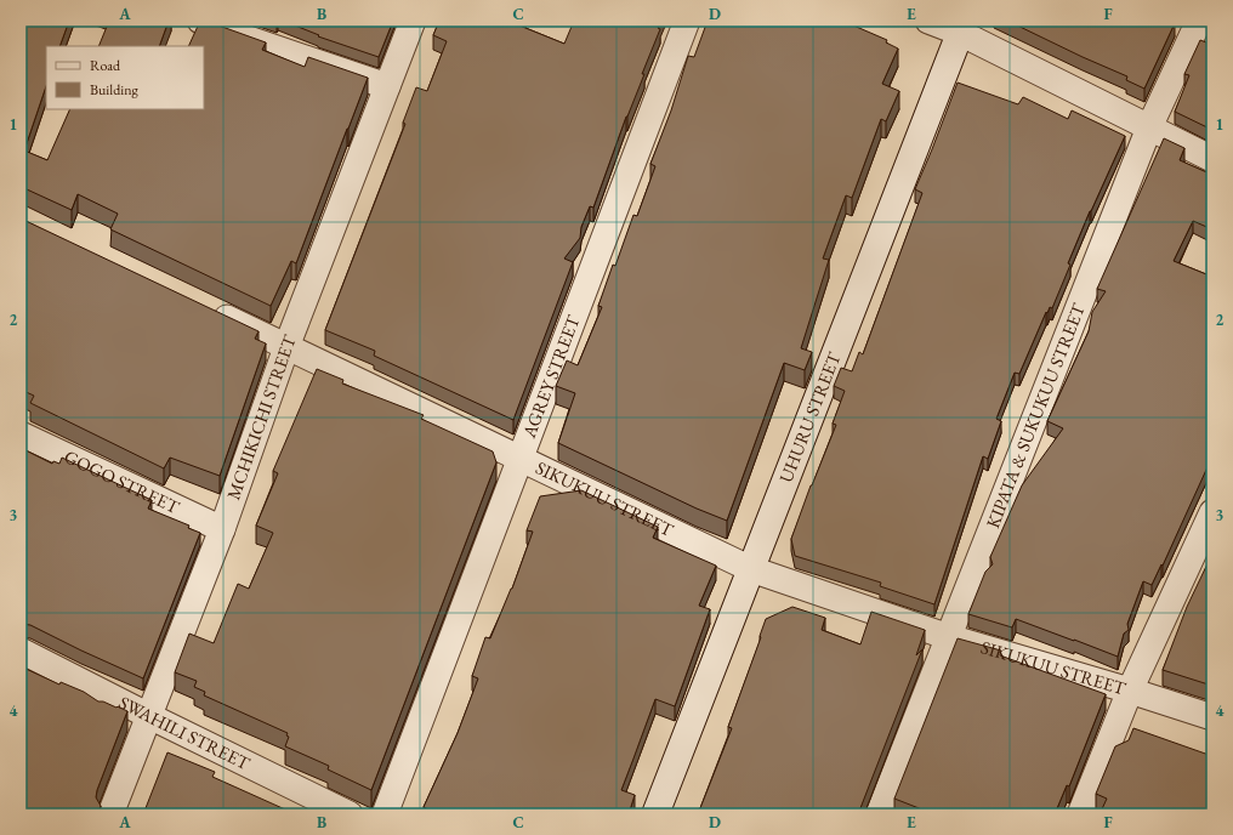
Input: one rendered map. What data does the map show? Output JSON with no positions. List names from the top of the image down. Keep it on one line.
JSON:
{"streets":{"main road":["UHURU STREET"],"street":["AGREY STREET","KIPATA & SUKUKUU STREET","MCHIKICHI STREET","GOGO STREET","SIKUKUU STREET","SWAHILI STREET"]},"crossings":[["AGREY STREET","SIKUKUU STREET"],["KIPATA & SUKUKUU STREET","SIKUKUU STREET"],["MCHIKICHI STREET","GOGO STREET"],["MCHIKICHI STREET","SIKUKUU STREET"],["MCHIKICHI STREET","SWAHILI STREET"],["UHURU STREET","SIKUKUU STREET"]],"legend":["Road","Building"],"grid":{"columns":["A","B","C","D","E","F"],"rows":["1","2","3","4"]}}
